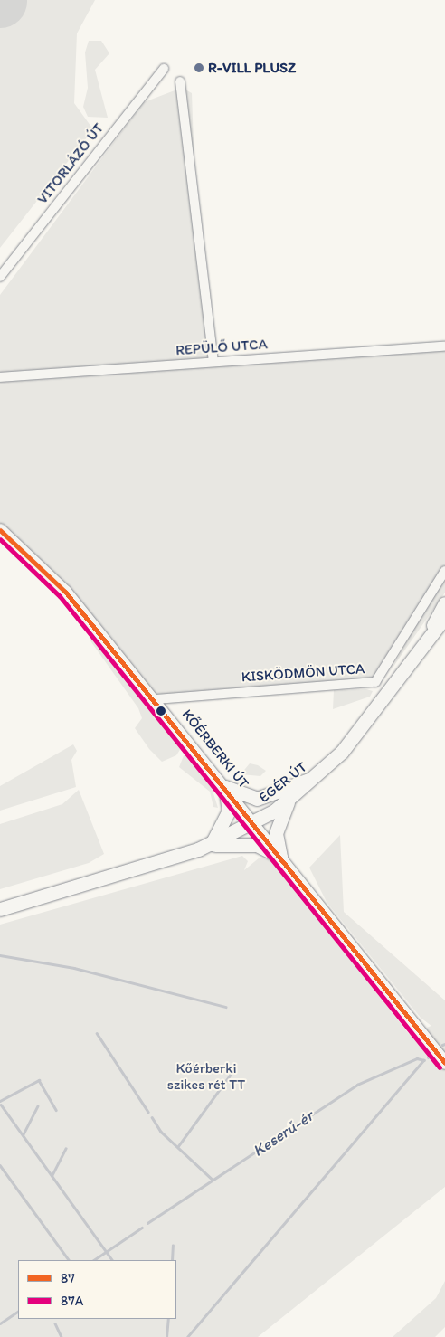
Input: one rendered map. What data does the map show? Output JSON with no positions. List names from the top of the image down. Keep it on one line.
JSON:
{"streets":{"main road":["EGÉR ÚT"],"street":["VITORLÁZÓ ÚT","REPÜLŐ UTCA","KISKÖDMÖN UTCA","KŐÉRBERKI ÚT"]},"crossings":[["KISKÖDMÖN UTCA","KŐÉRBERKI ÚT"],["KŐÉRBERKI ÚT","EGÉR ÚT"]],"water":["Keserű-ér"],"parks":["Kőérberki szikes rét TT"],"places":["R-VILL PLUSZ"],"lines":["transit line 87","transit line 87A"],"legend":["87","87A"]}
